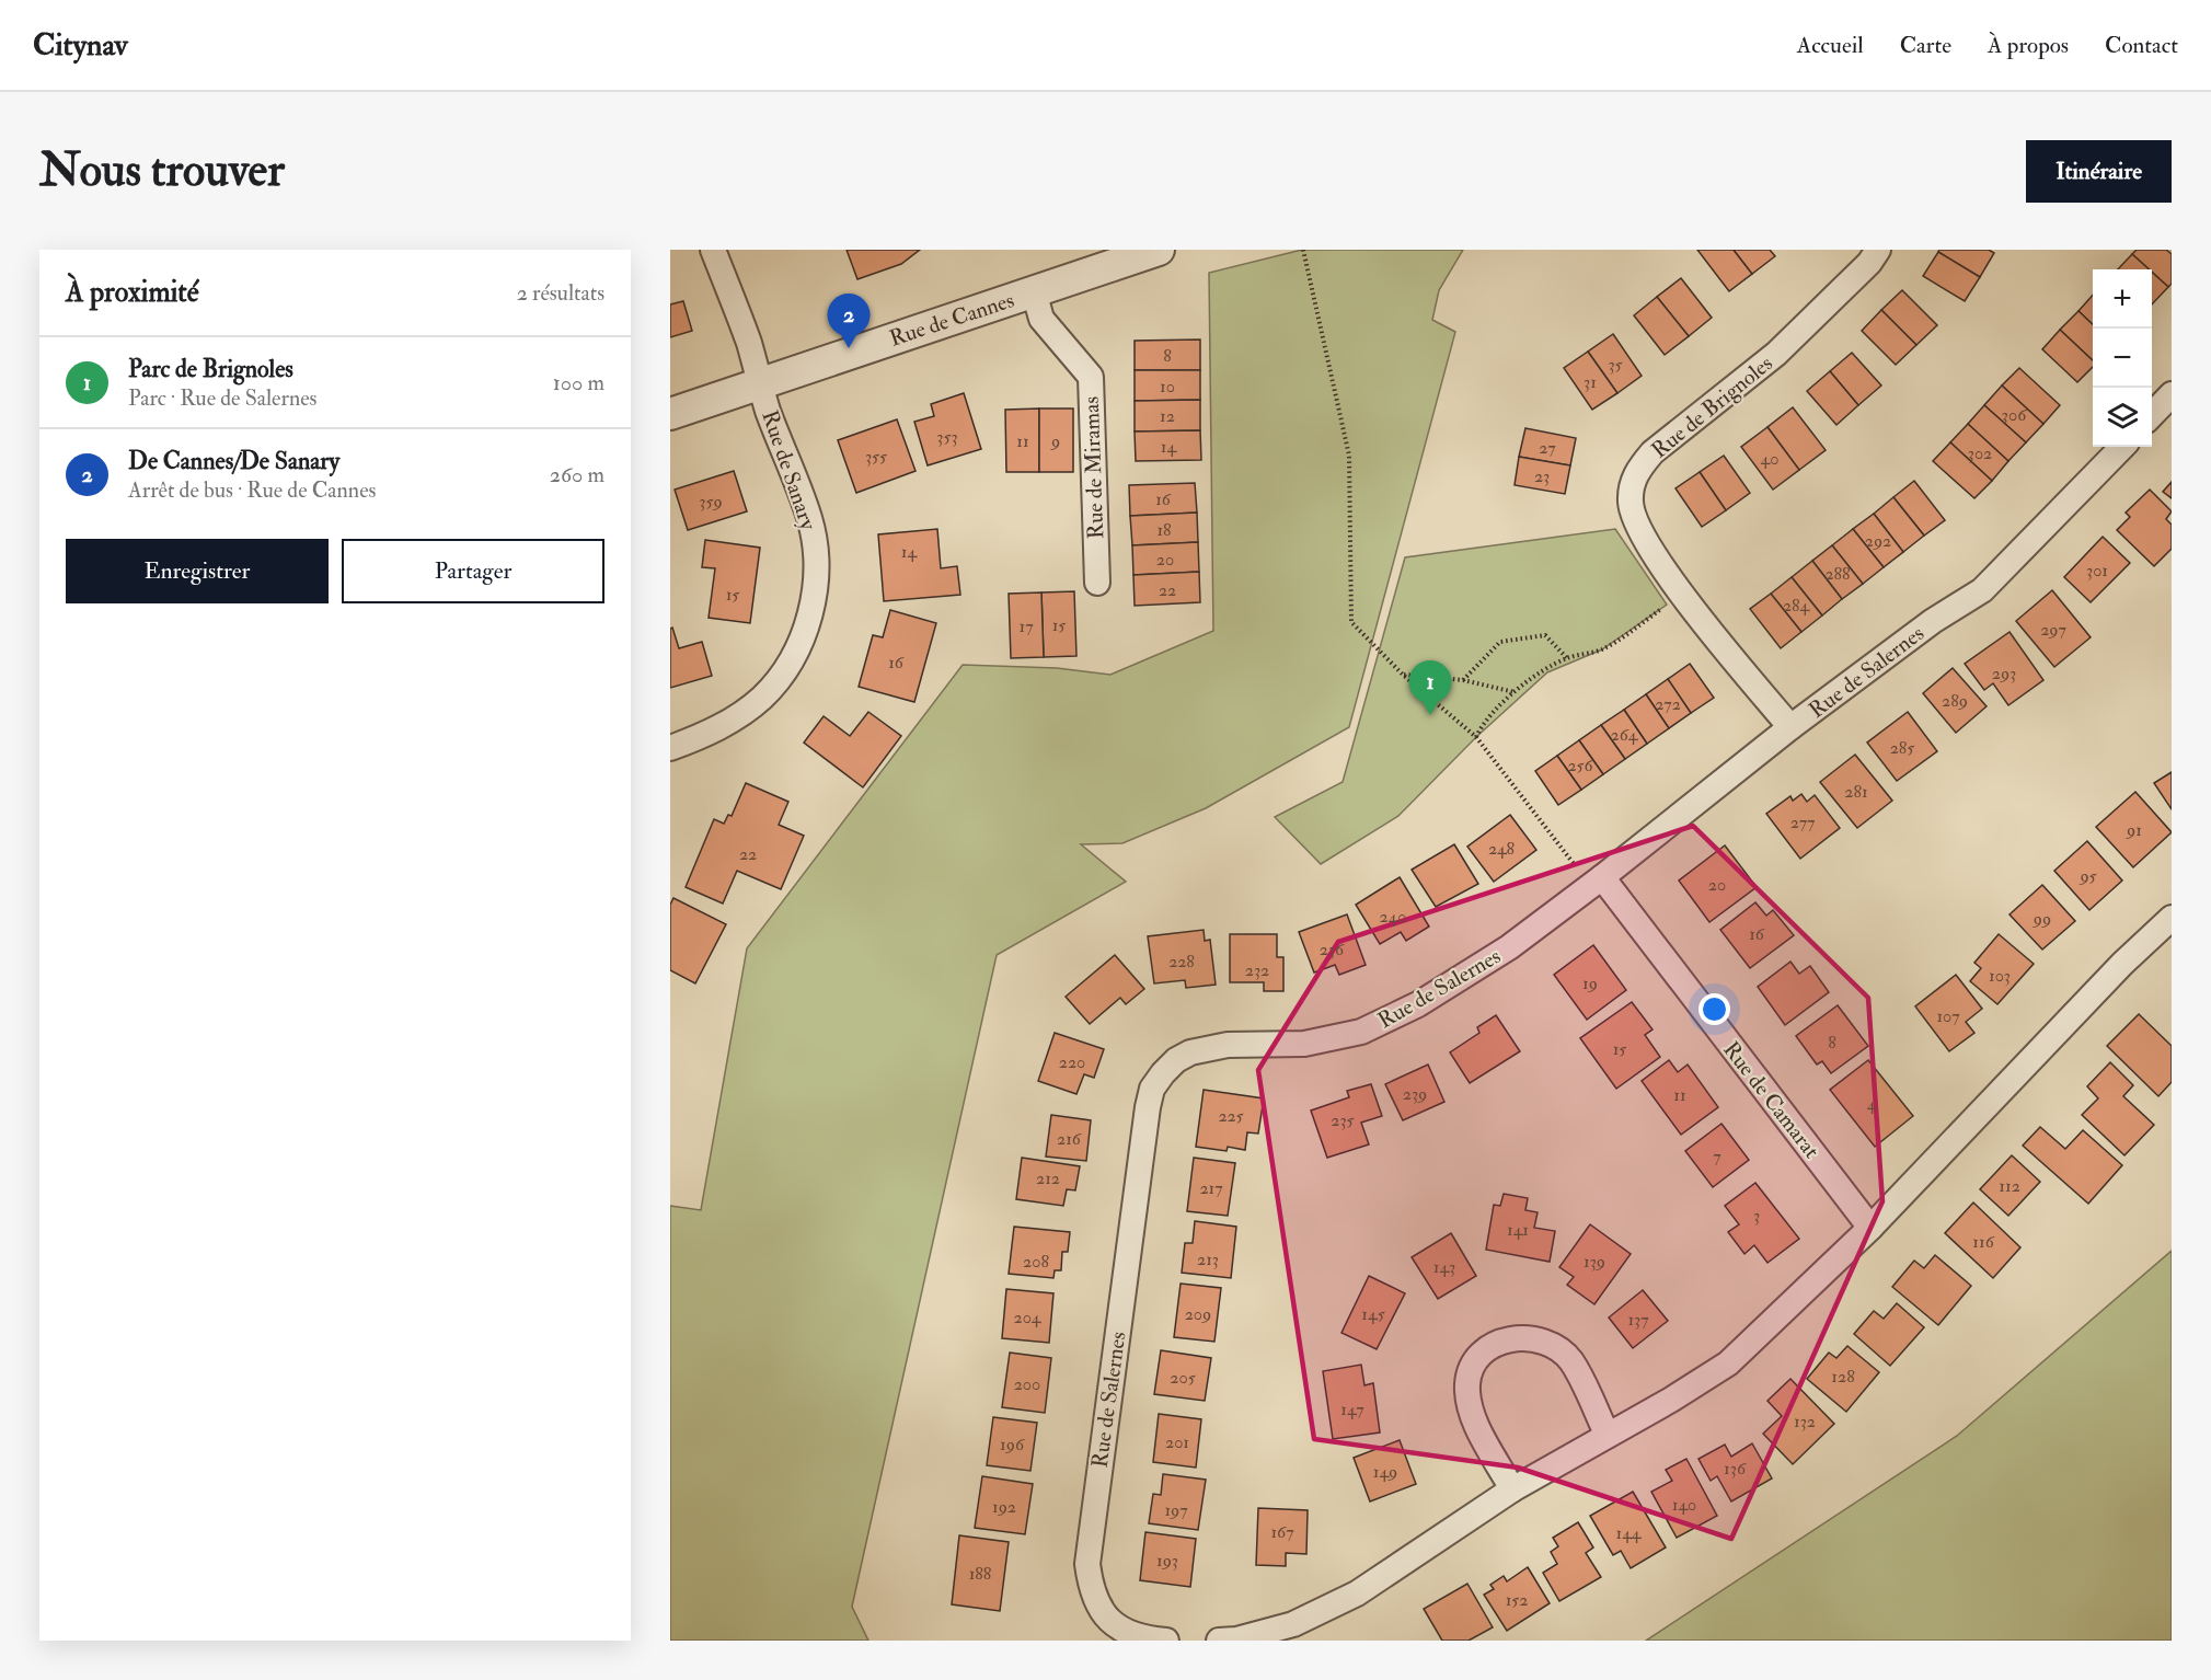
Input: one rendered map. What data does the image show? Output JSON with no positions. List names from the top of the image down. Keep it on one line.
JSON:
{"streets":{"street":["Rue de Cannes","Rue de Brignoles","Rue de Miramas","Rue de Sanary","Rue de Salernes","Rue de Camarat"]},"crossings":[["Rue de Cannes","Rue de Miramas"],["Rue de Cannes","Rue de Sanary"],["Rue de Brignoles","Rue de Salernes"],["Rue de Salernes","Rue de Camarat"]],"house_numbers":["8","35","31","10","306","12","353","11","9","14","27","302","355","40","23","16","359","18","292","14","20","301","288","22","15","284","15","17","297","16","293","289","272","264","285","256","281","277","91","248","22","95","20","240","99","16","236","228","232","103","19","107","8","15","220","239","11","4","225","235","216","7","212","112","217","3","141","116","213","208","139","143","209","145","204","137","128","205","200","147","132","201","196","136","149","140","192","197","167","144","193","188","152"],"page":{"header":"Citynav","nav":["Accueil","Carte","À propos","Contact"],"buttons":["Itinéraire",["Enregistrer","Partager"]],"title":"Nous trouver","heading":["À proximité","2 résultats"],"map_buttons":["+","−"],"pins":["2","1"],"list":[{"mark":"1","name":"Parc de Brignoles","note":"Parc · Rue de Salernes","value":"100 m"},{"mark":"2","name":"De Cannes/De Sanary","note":"Arrêt de bus · Rue de Cannes","value":"260 m"}]}}
